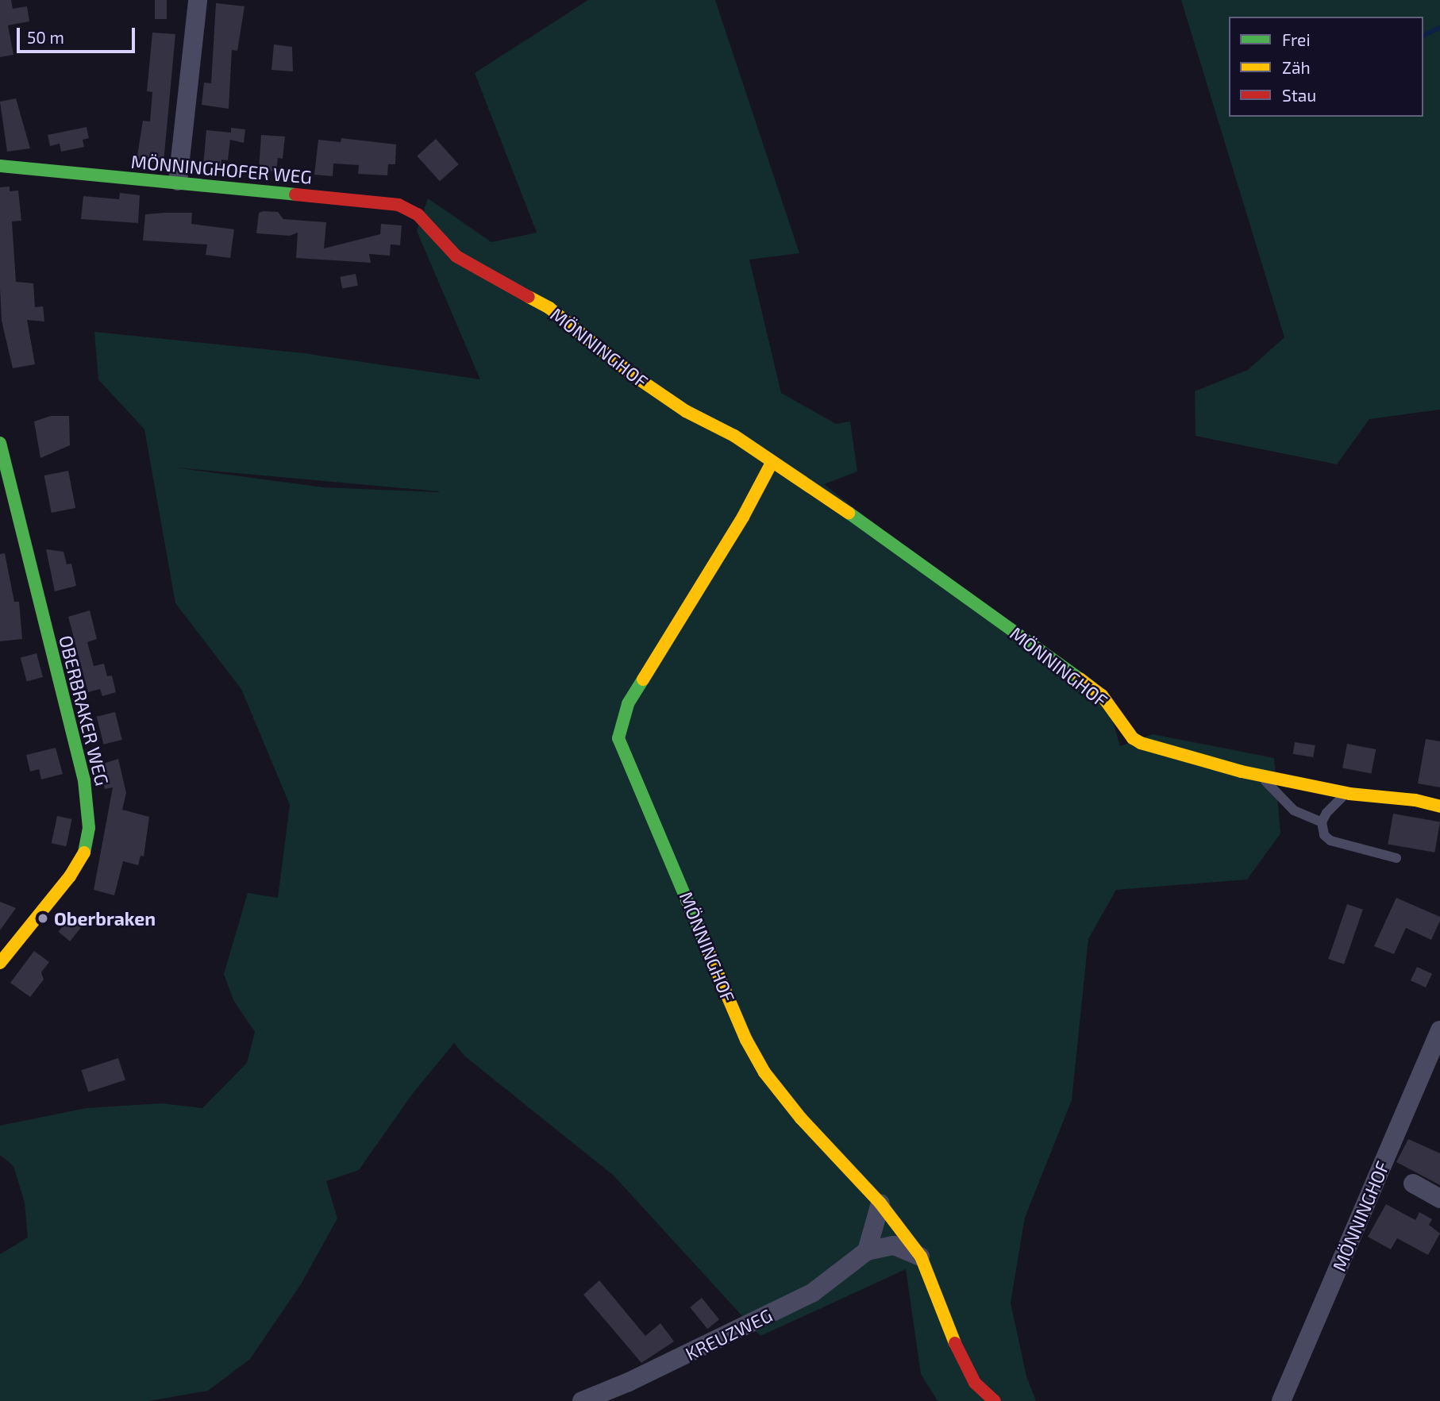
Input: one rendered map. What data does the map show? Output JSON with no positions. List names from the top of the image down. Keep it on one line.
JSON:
{"streets":{"street":["MÖNNINGHOFER WEG","MÖNNINGHOF","OBERBRAKER WEG","KREUZWEG"]},"crossings":[["MÖNNINGHOFER WEG","MÖNNINGHOF"],["MÖNNINGHOF","KREUZWEG"]],"places":["Oberbraken"],"legend":["Frei","Zäh","Stau"],"scale_bar":"50 m"}
